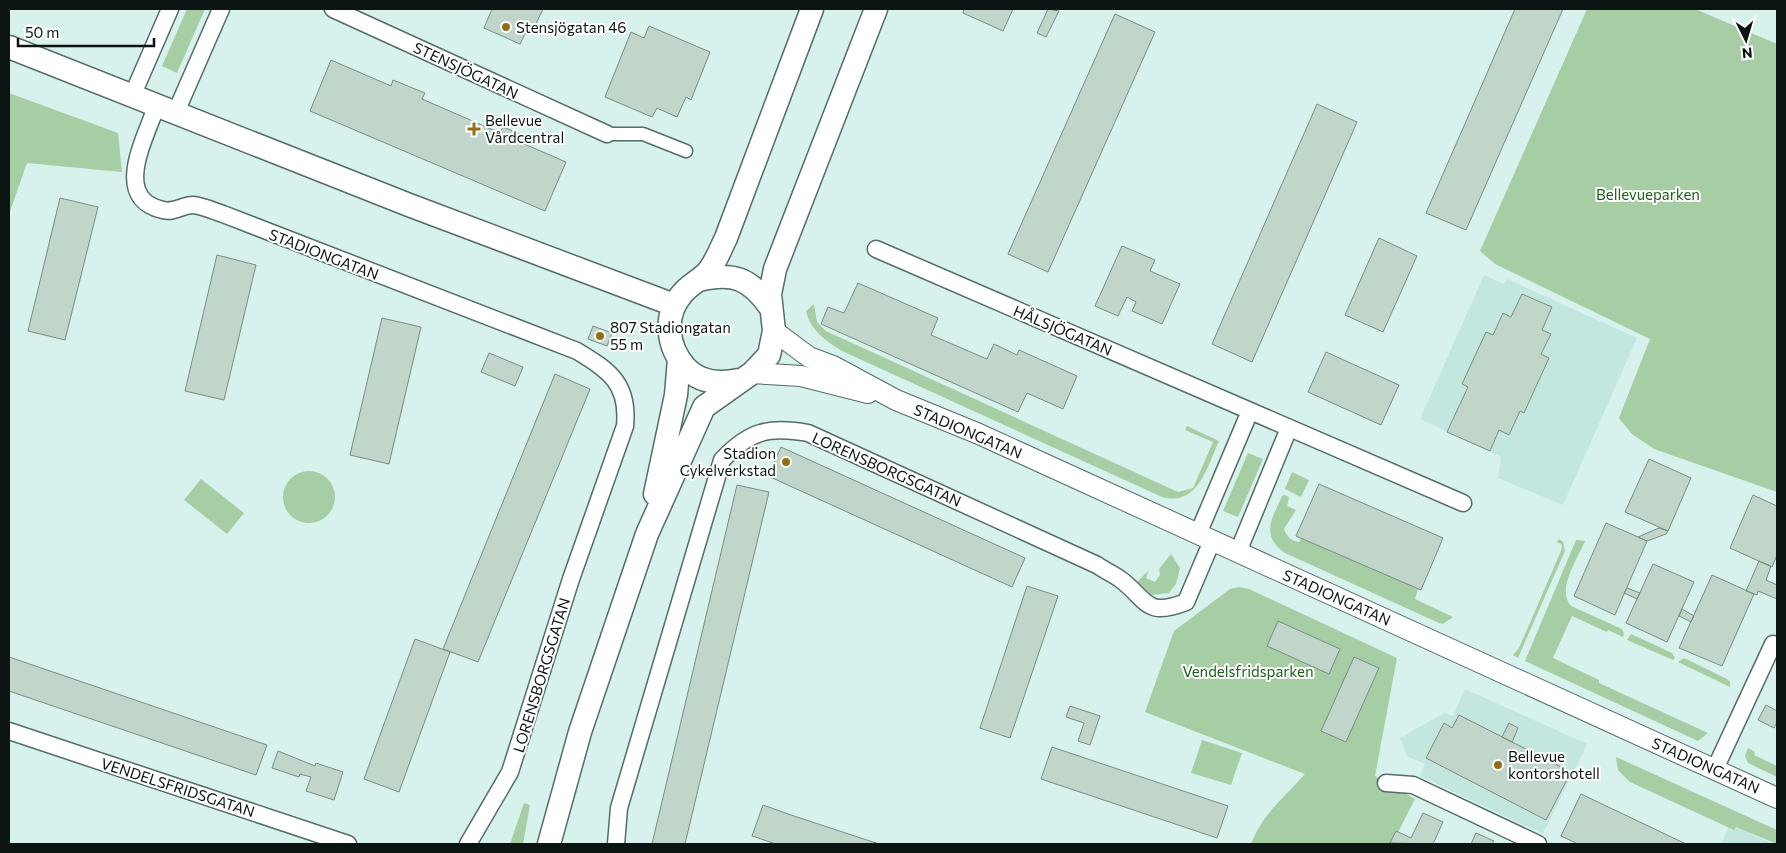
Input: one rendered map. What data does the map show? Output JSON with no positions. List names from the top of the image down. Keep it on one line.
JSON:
{"streets":{"street":["STENSJÖGATAN","STADIONGATAN","HÅLSJÖGATAN","LORENSBORGSGATAN","VENDELSFRIDSGATAN"]},"crossings":[["STADIONGATAN","LORENSBORGSGATAN"]],"parks":["Bellevueparken","Vendelsfridsparken"],"places":{"other":["Stensjögatan 46","807 Stadiongatan 55 m","Stadion Cykelverkstad","Bellevue kontorshotell"],"health":["Bellevue Vårdcentral"]},"scale_bar":"50 m","north":"bottom"}
